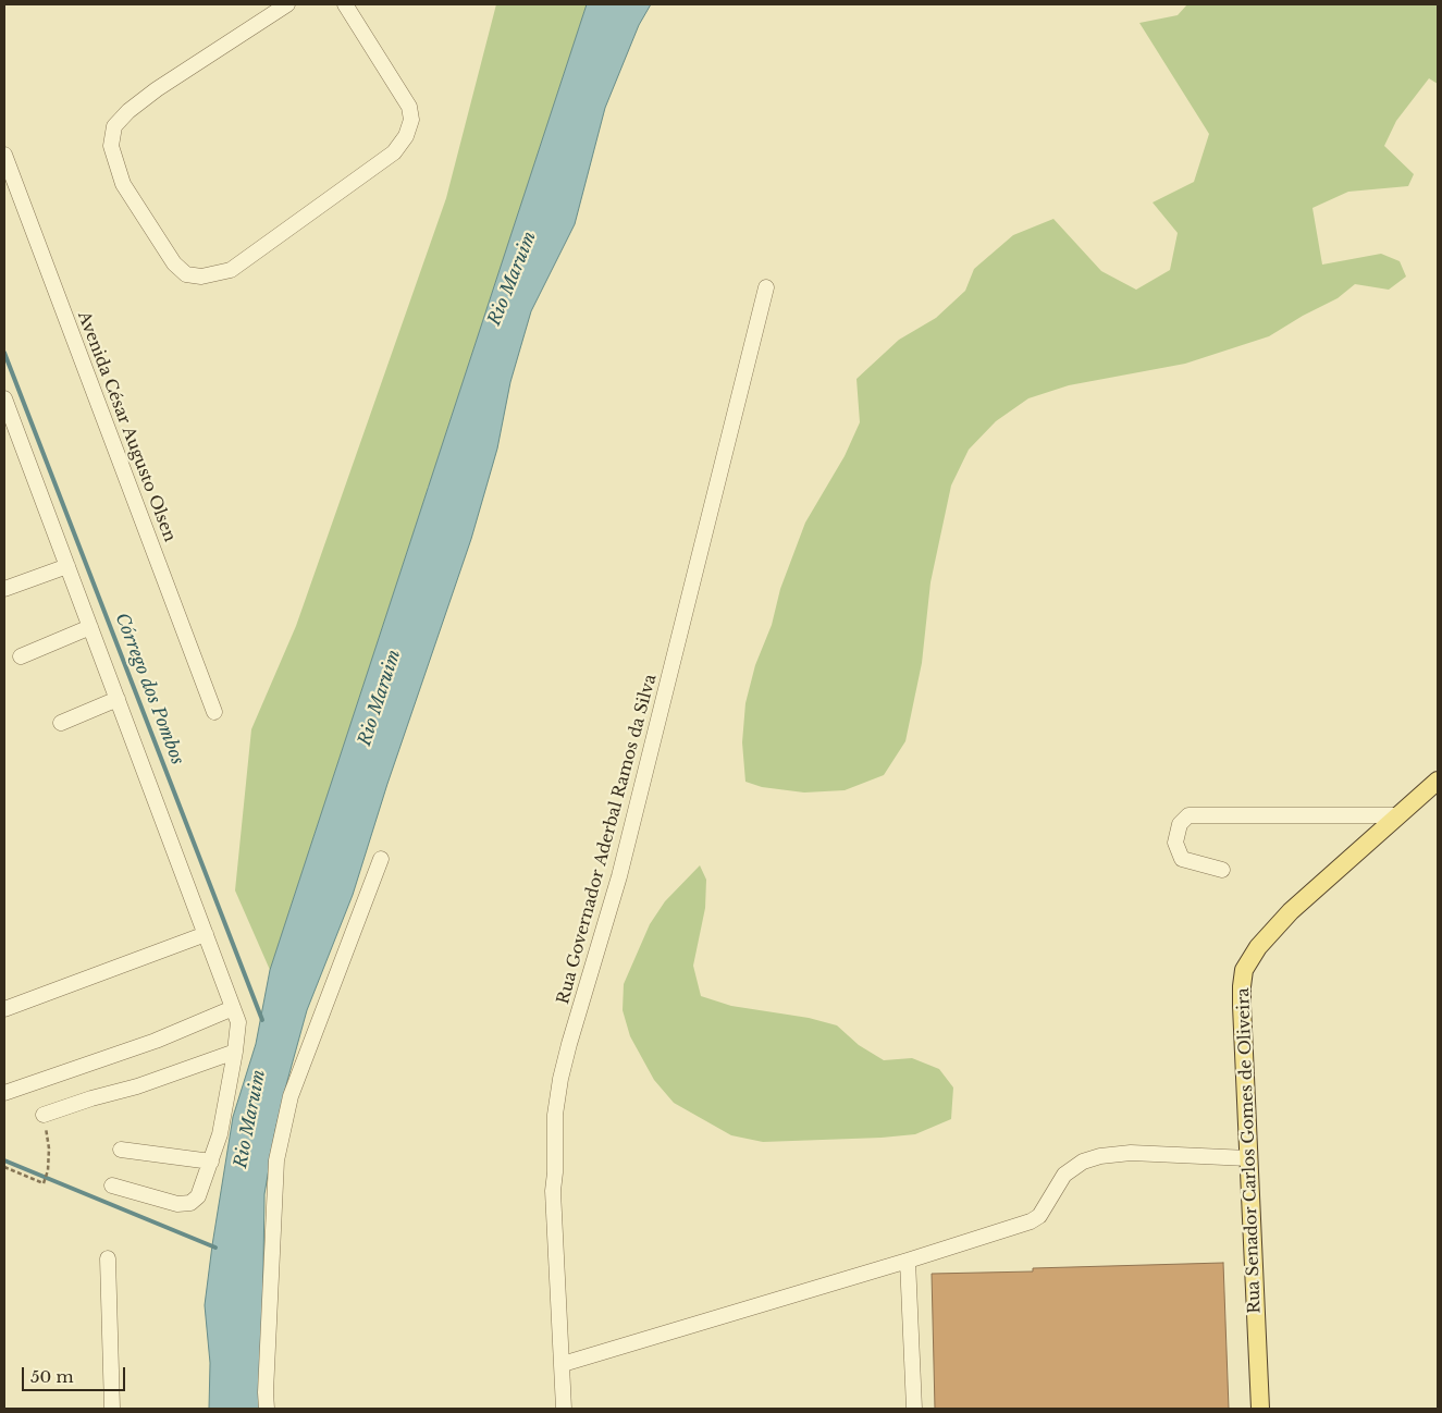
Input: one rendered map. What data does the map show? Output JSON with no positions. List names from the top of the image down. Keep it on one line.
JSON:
{"streets":{"main road":["Rua Senador Carlos Gomes de Oliveira"],"street":["Avenida César Augusto Olsen","Rua Governador Aderbal Ramos da Silva"]},"water":["Rio Maruim","Córrego dos Pombos"],"scale_bar":"50 m"}
